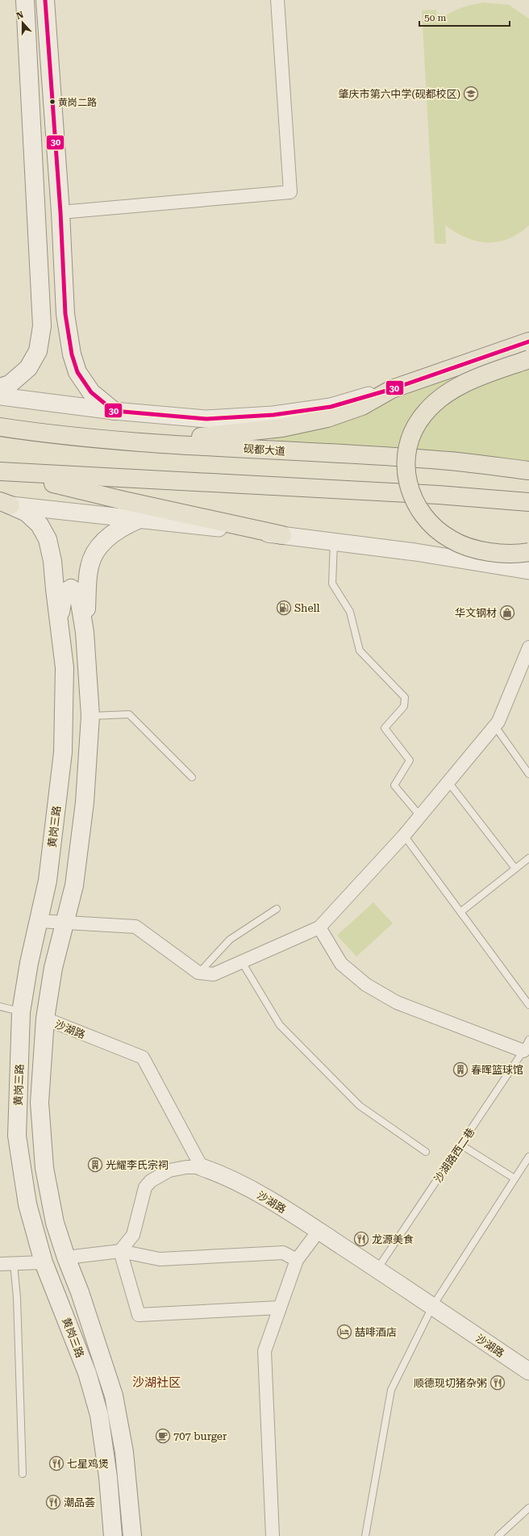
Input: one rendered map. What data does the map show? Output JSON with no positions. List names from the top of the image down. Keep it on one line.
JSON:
{"streets":{"main road":["砚都大道","黄岗三路"],"street":["沙湖路"],"lane":["沙湖路西二巷"]},"crossings":[["黄岗三路","沙湖路"],["沙湖路","沙湖路西二巷"]],"districts":["沙湖社区"],"places":{"school or university":["肇庆市第六中学(砚都校区)"],"other":["黄岗二路"],"fuel station":["Shell"],"shop":["华文钢材"],"building":["春晖篮球馆","光耀李氏宗祠"],"restaurant":["龙源美食","顺德现切猪杂粥","七星鸡煲","潮品荟"],"hotel":["喆啡酒店"],"cafe":["707 burger"]},"lines":["transit line 30"],"scale_bar":"50 m","north":"top"}
